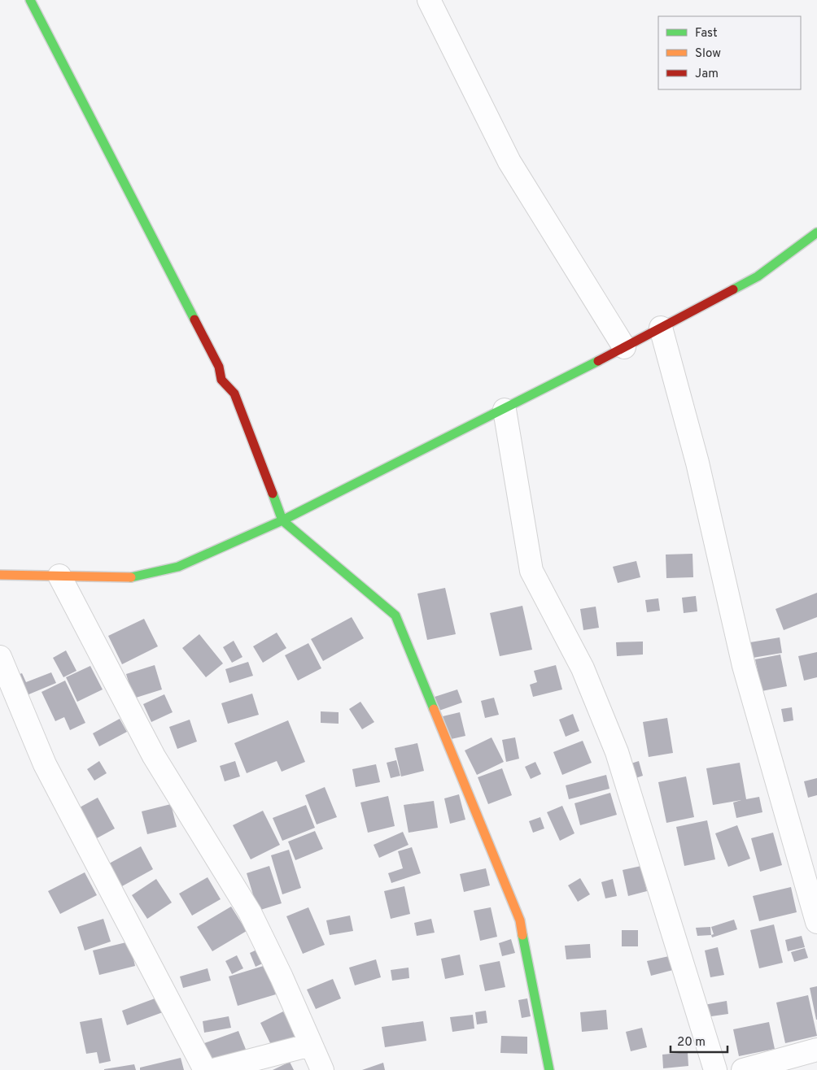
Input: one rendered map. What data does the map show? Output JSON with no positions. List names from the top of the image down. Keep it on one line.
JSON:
{"legend":["Fast","Slow","Jam"],"scale_bar":"20 m"}
